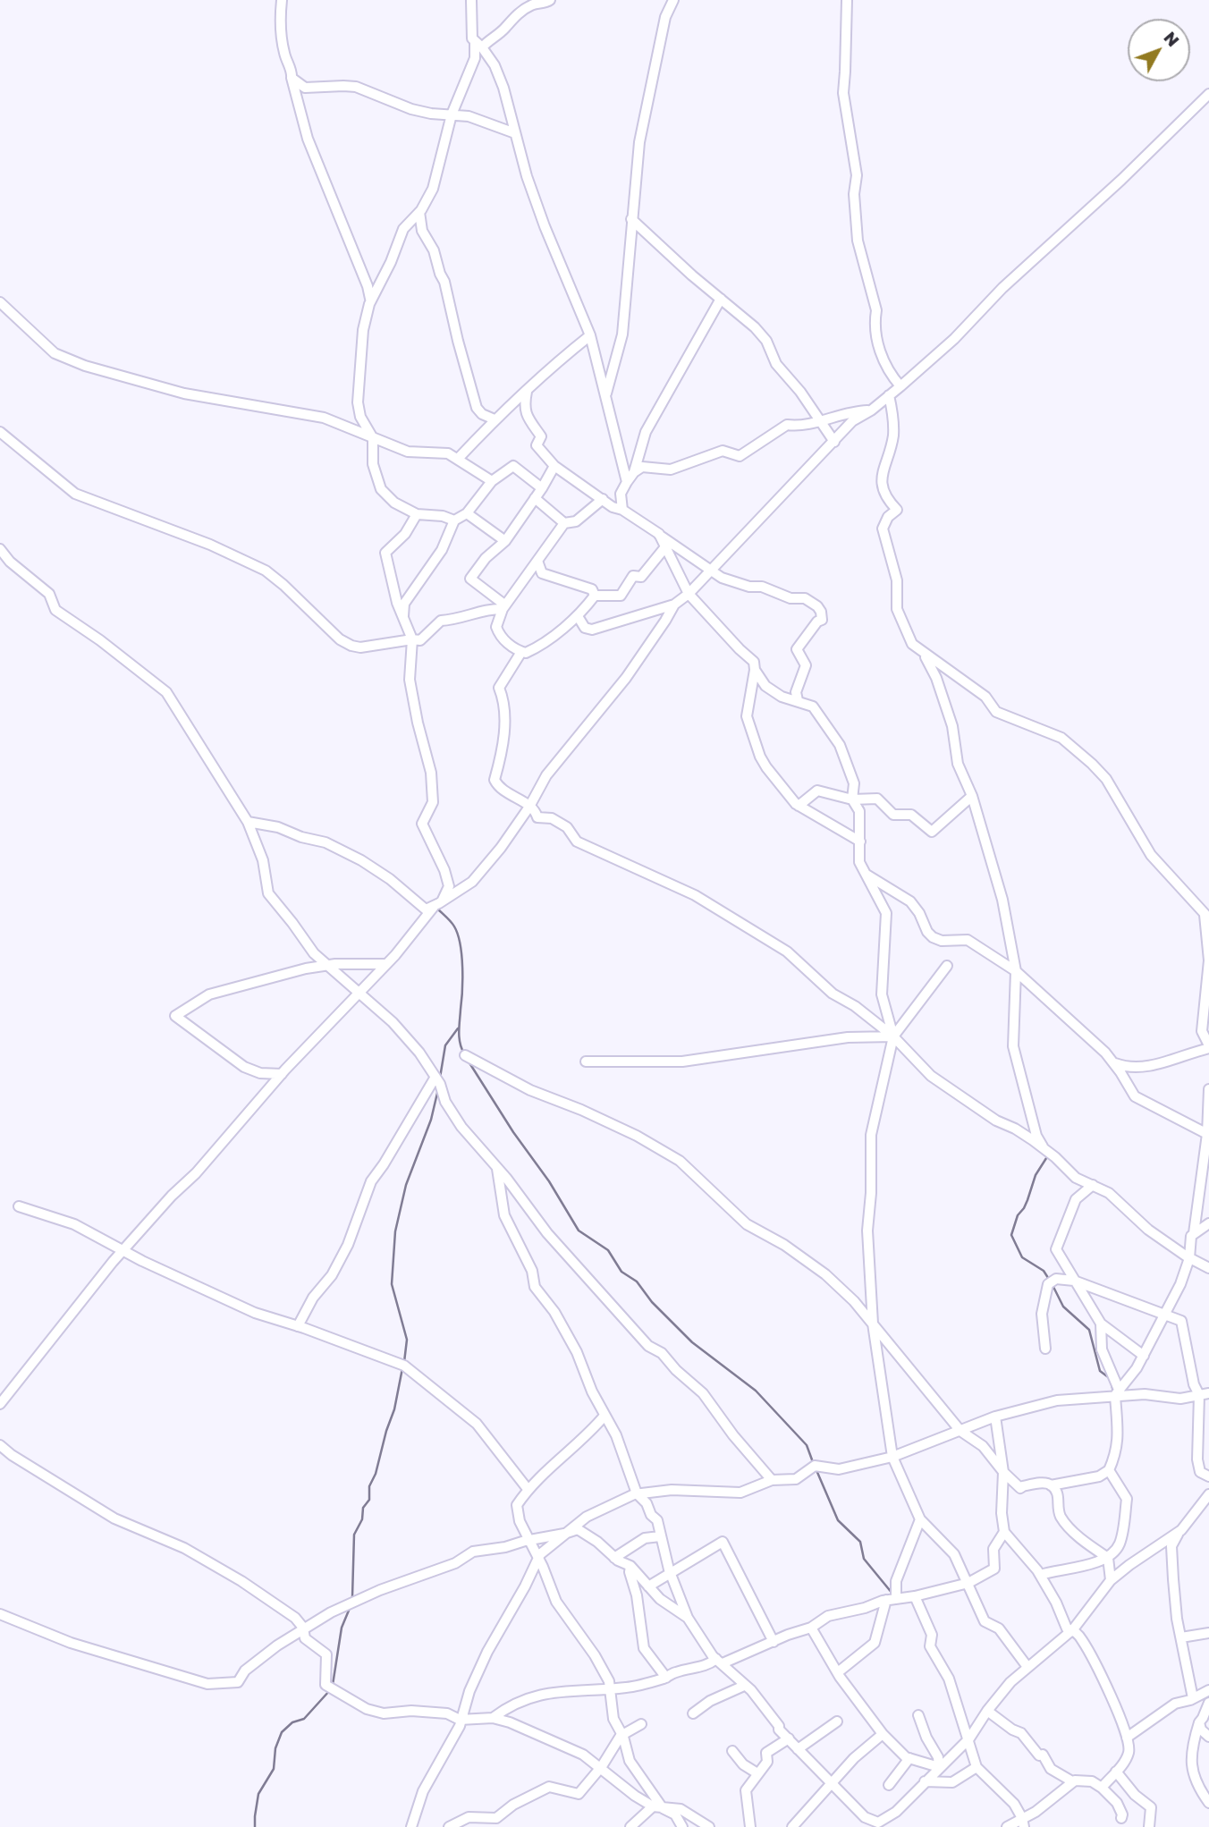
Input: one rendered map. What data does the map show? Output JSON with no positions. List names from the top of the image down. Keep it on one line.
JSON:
{"north":"top right"}
